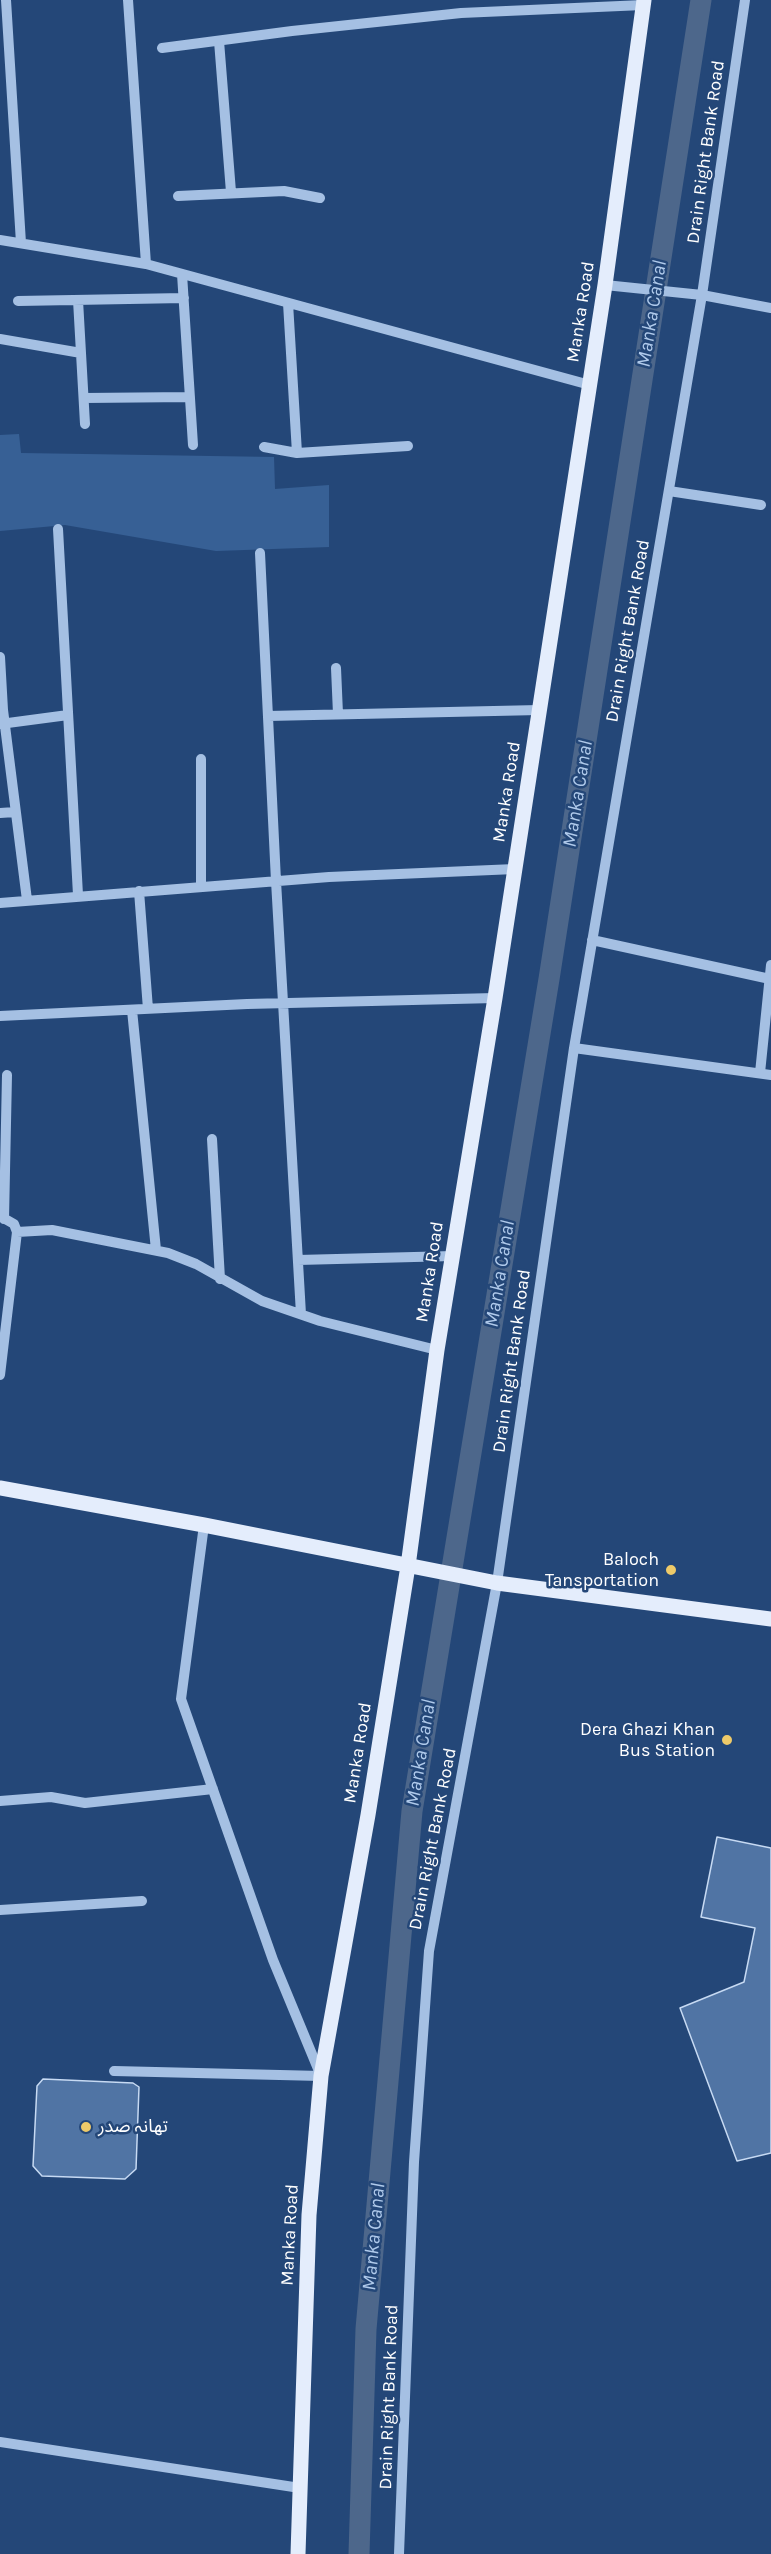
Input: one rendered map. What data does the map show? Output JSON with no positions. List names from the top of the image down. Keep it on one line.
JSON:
{"streets":{"main road":["Manka Road"],"street":["Drain Right Bank Road"]},"water":["Manka Canal"],"places":["Baloch Tansportation","Dera Ghazi Khan Bus Station","تھانہ صدر"]}
